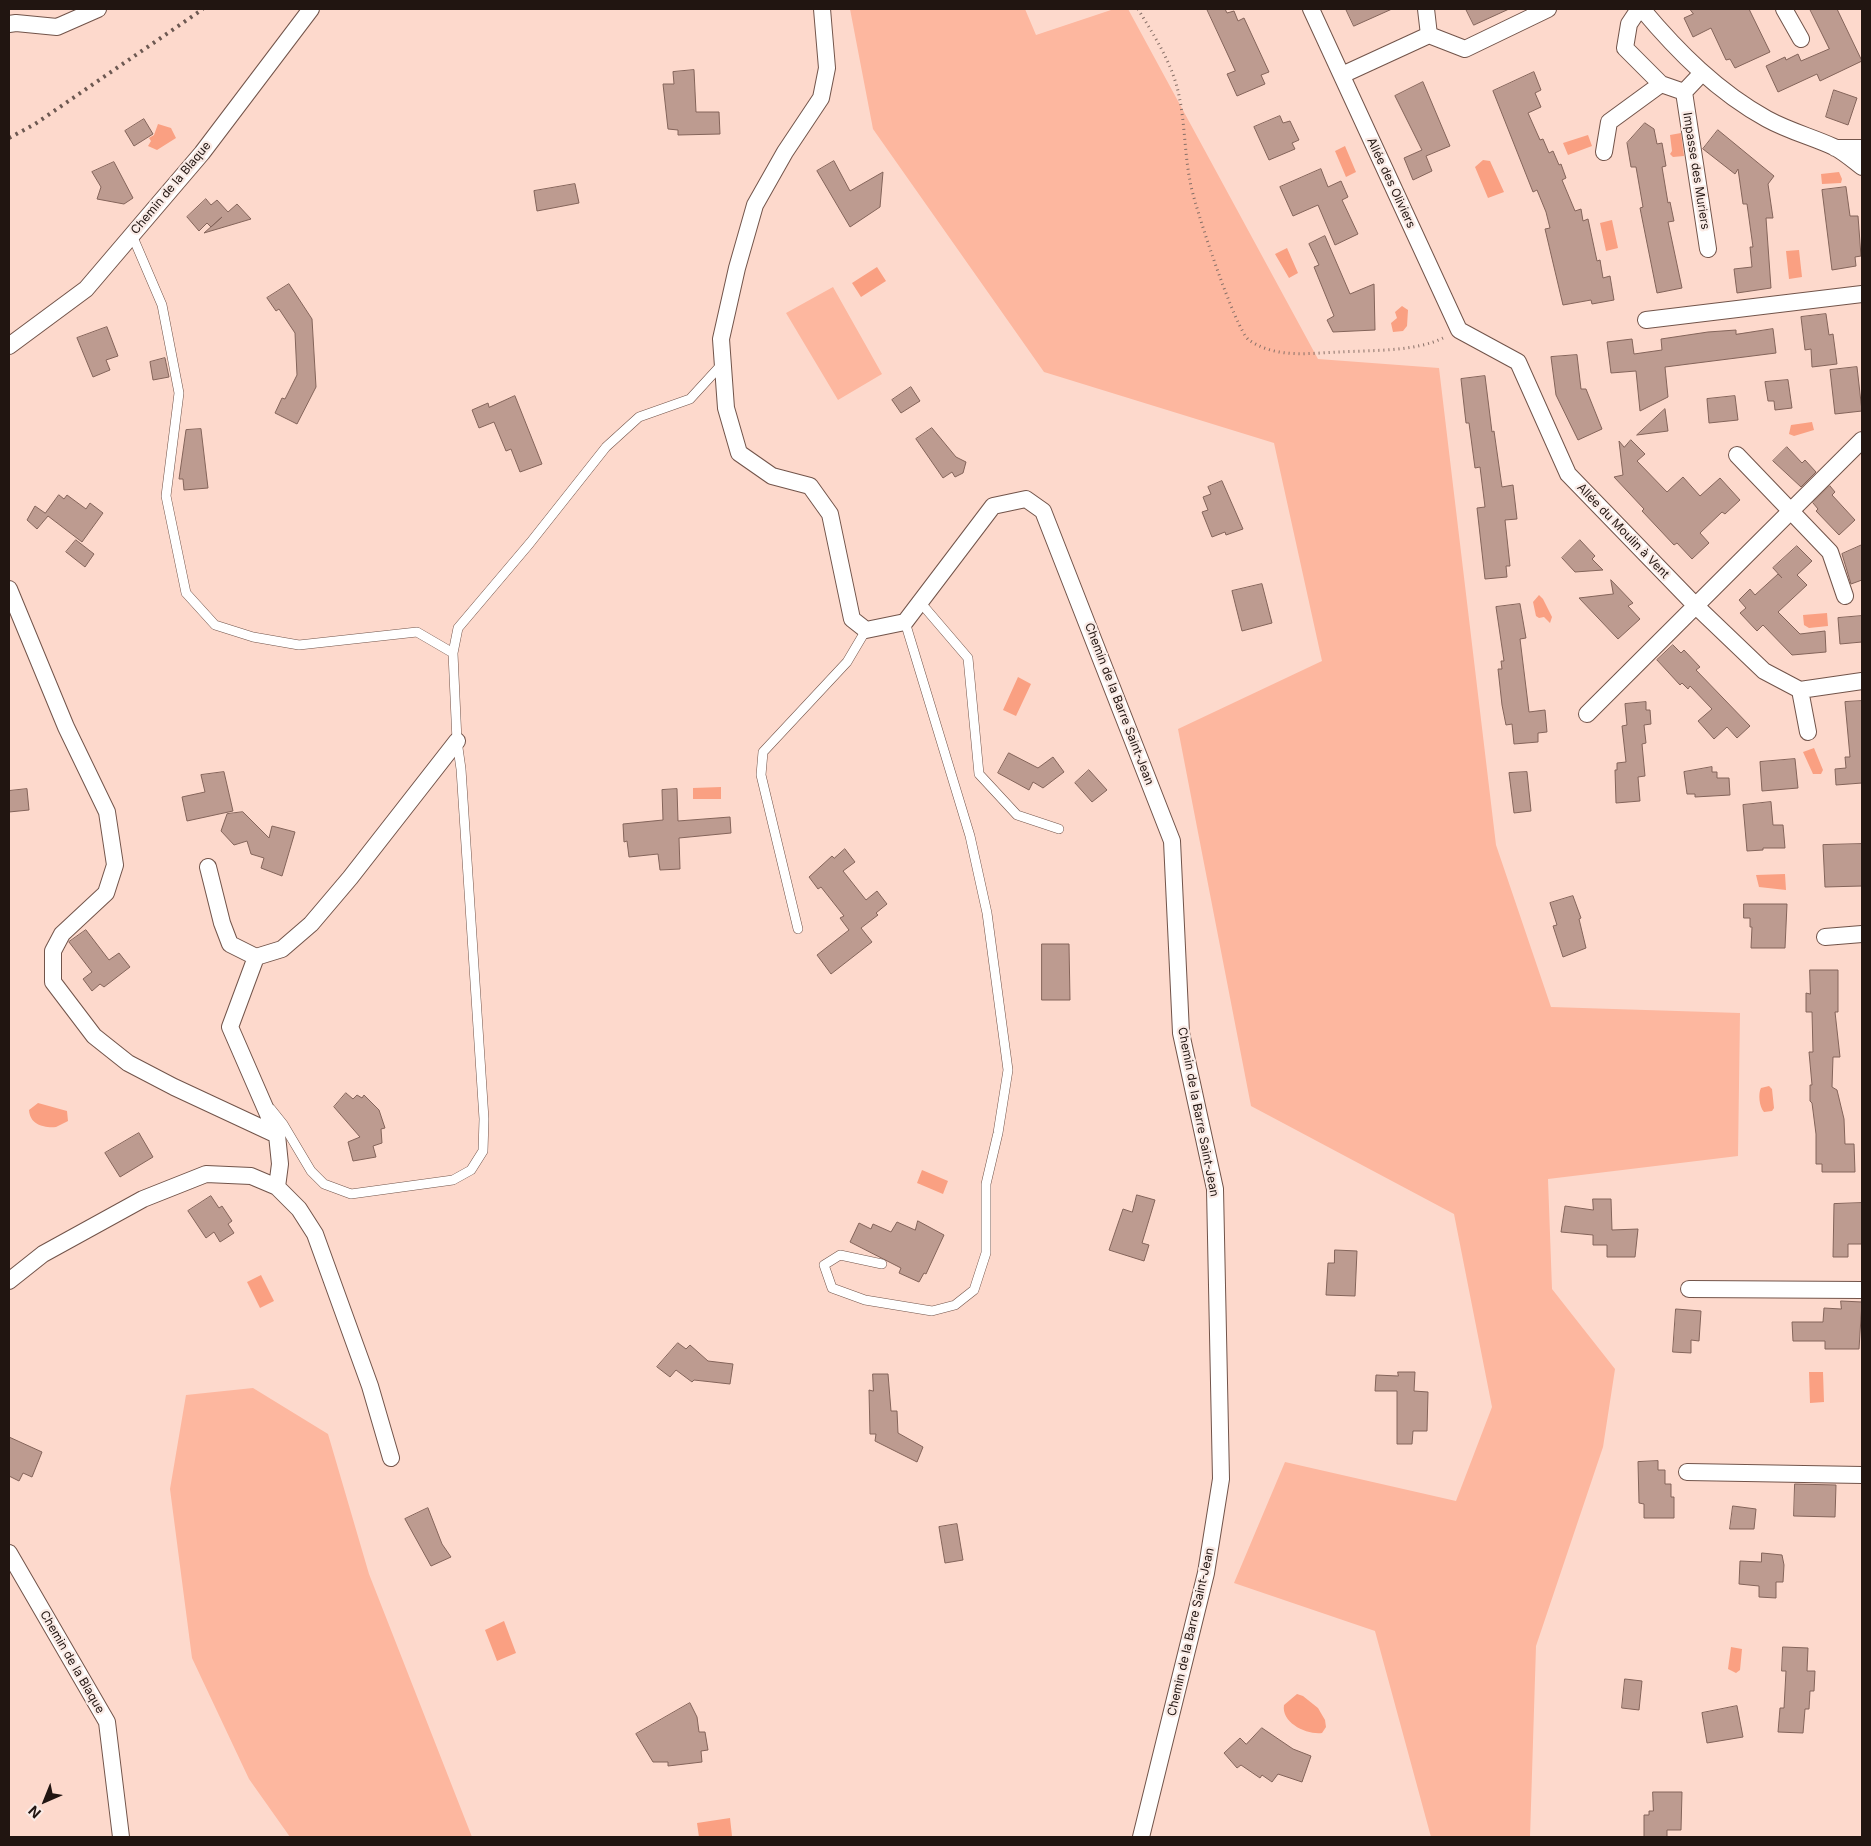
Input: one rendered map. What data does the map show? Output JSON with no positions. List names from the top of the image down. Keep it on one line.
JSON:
{"streets":{"street":["Impasse des Muriers","Allée des Oliviers","Chemin de la Blaque","Allée du Moulin à Vent","Chemin de la Barre Saint-Jean"]},"crossings":[["Allée des Oliviers","Allée du Moulin à Vent"]],"north":"bottom left"}
